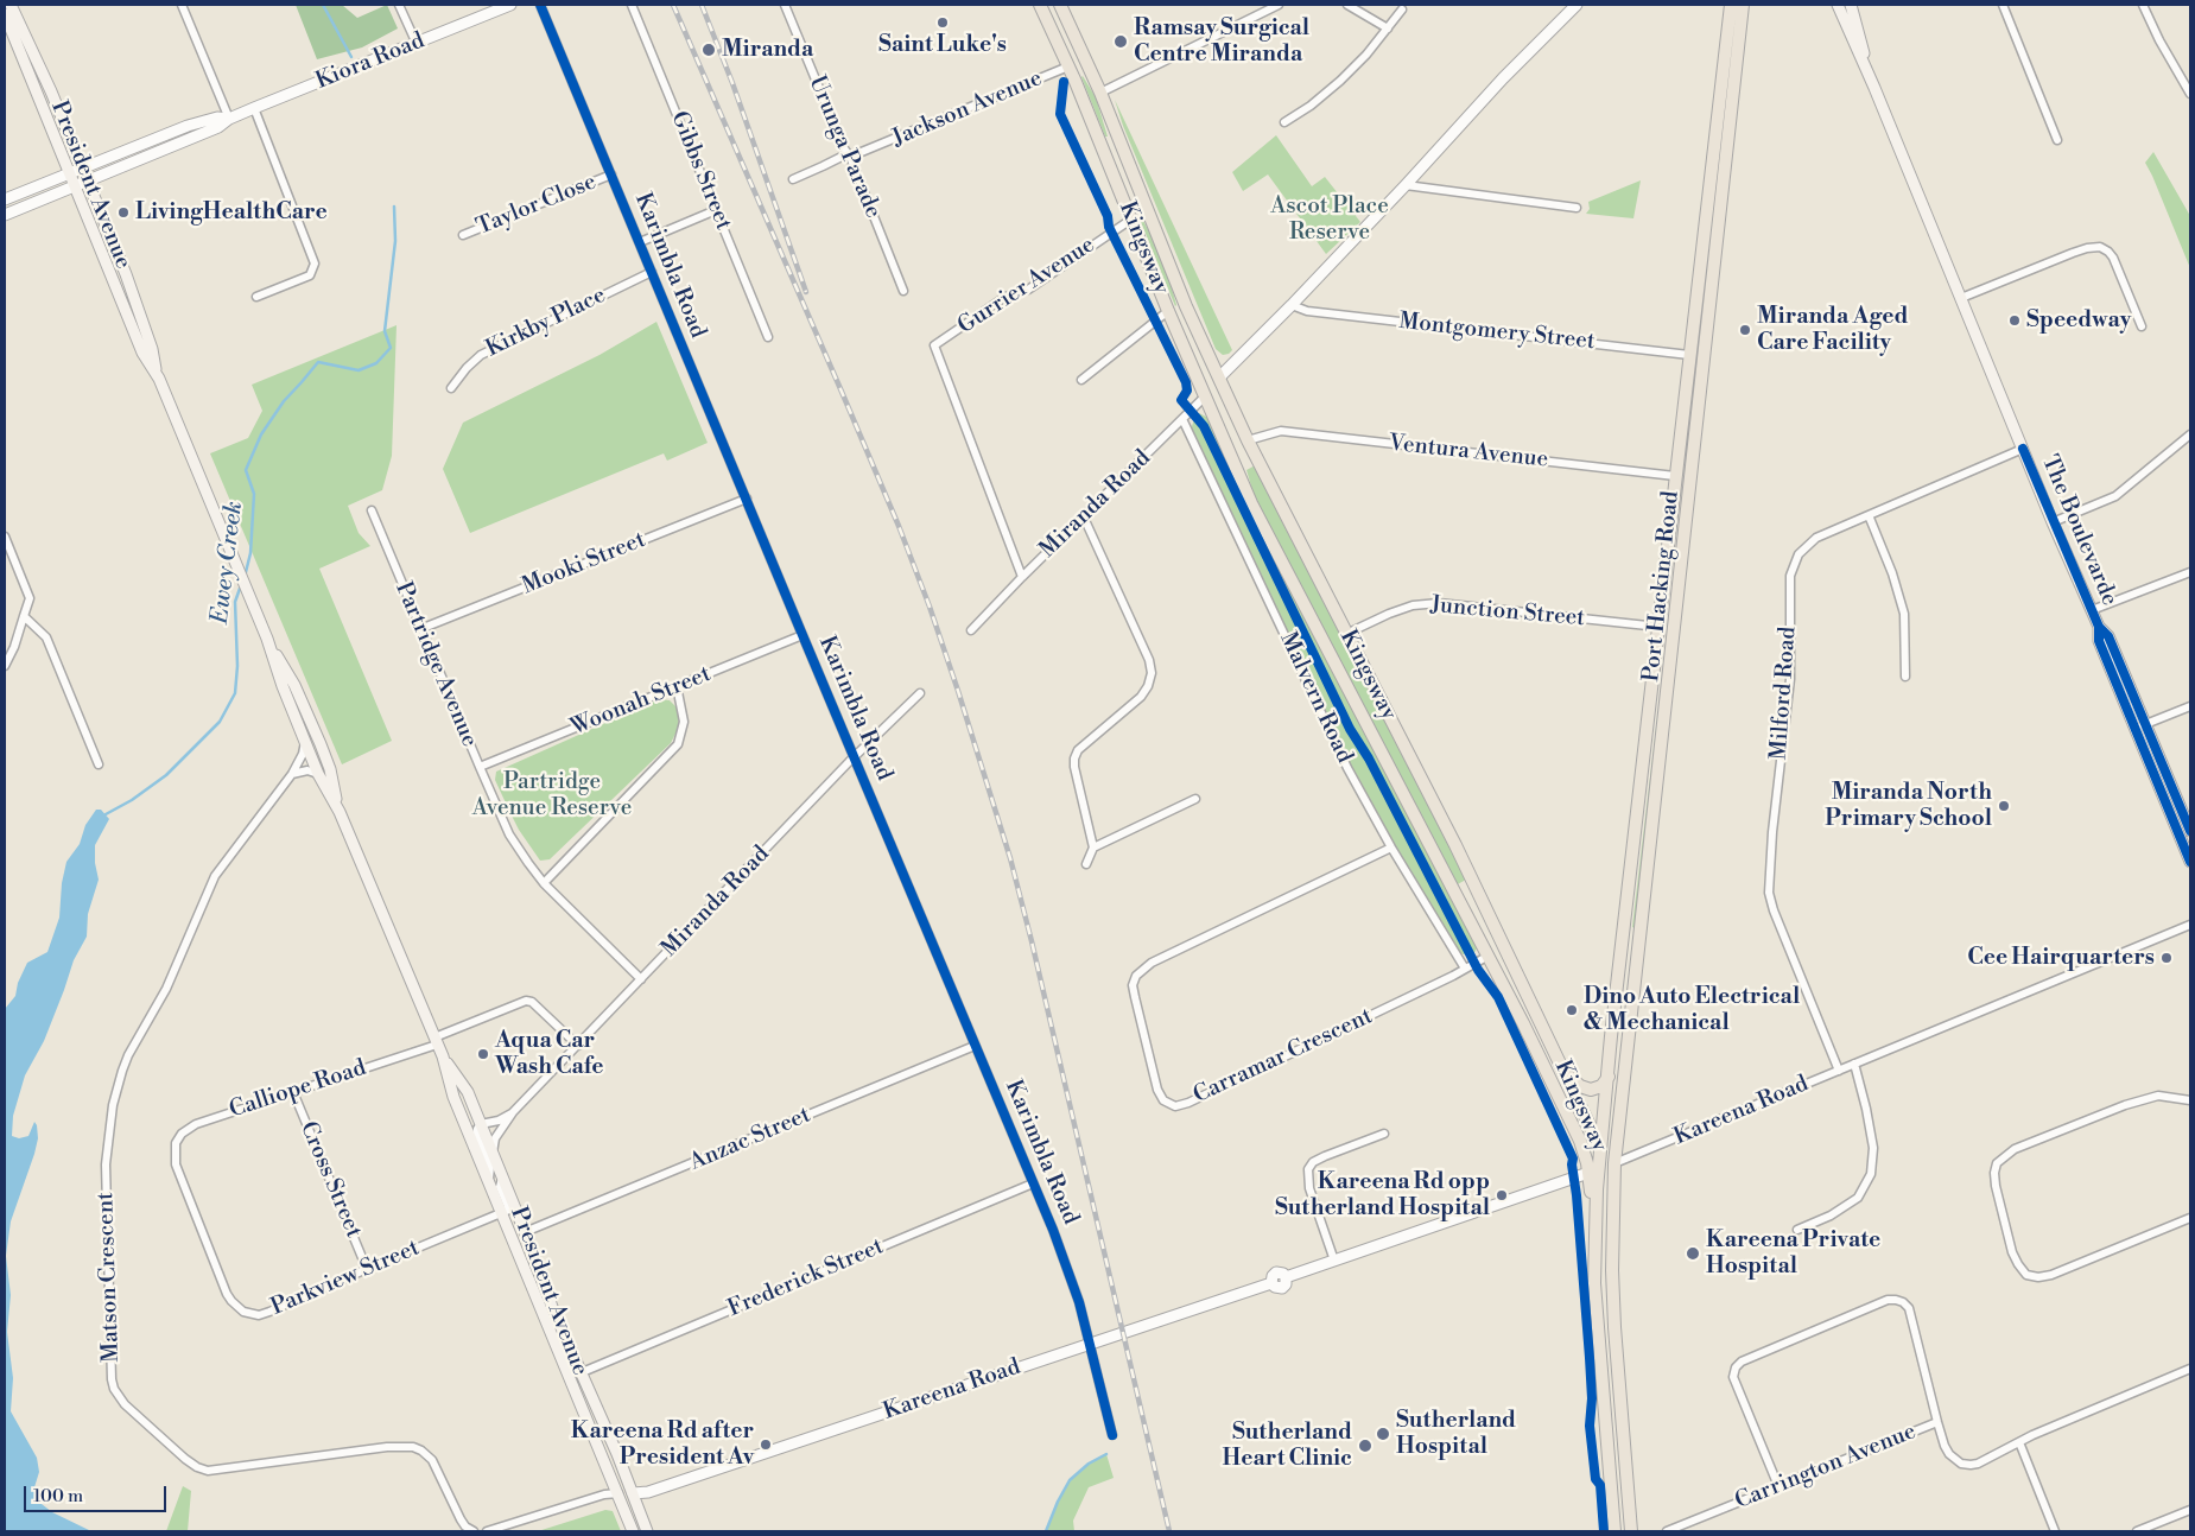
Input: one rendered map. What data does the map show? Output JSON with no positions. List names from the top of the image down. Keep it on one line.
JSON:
{"streets":{"main road":["Jackson Avenue","President Avenue","Kingsway","Gurrier Avenue","Montgomery Street","Ventura Avenue","Miranda Road","The Boulevarde","Port Hacking Road","Junction Street"],"street":["Kiora Road","Urunga Parade","Gibbs Street","Taylor Close","Karimbla Road","Kirkby Place","Mooki Street","Partridge Avenue","Milford Road","Malvern Road","Woonah Street","Carramar Crescent","Calliope Road","Kareena Road","Anzac Street","Cross Street","Matson Crescent","Parkview Street","Frederick Street","Carrington Avenue"]},"crossings":[["Kiora Road","President Avenue"],["Jackson Avenue","Urunga Parade"],["Jackson Avenue","Kingsway"],["President Avenue","Miranda Road"],["President Avenue","Calliope Road"],["President Avenue","Kareena Road"],["President Avenue","Anzac Street"],["President Avenue","Matson Crescent"],["President Avenue","Parkview Street"],["President Avenue","Frederick Street"],["Taylor Close","Karimbla Road"],["Kingsway","Gurrier Avenue"],["Kingsway","Ventura Avenue"],["Kingsway","Miranda Road"],["Kingsway","Port Hacking Road"],["Kingsway","Junction Street"],["Kingsway","Carramar Crescent"],["Kingsway","Kareena Road"],["Karimbla Road","Kirkby Place"],["Karimbla Road","Miranda Road"],["Karimbla Road","Mooki Street"],["Karimbla Road","Woonah Street"],["Karimbla Road","Kareena Road"],["Karimbla Road","Anzac Street"],["Karimbla Road","Frederick Street"],["Gurrier Avenue","Miranda Road"],["Montgomery Street","Port Hacking Road"],["Ventura Avenue","Port Hacking Road"],["Miranda Road","Partridge Avenue"],["Miranda Road","Malvern Road"],["Miranda Road","Calliope Road"],["The Boulevarde","Milford Road"],["Mooki Street","Partridge Avenue"],["Port Hacking Road","Junction Street"],["Port Hacking Road","Kareena Road"],["Partridge Avenue","Woonah Street"],["Milford Road","Kareena Road"],["Malvern Road","Carramar Crescent"],["Calliope Road","Cross Street"],["Calliope Road","Parkview Street"],["Cross Street","Parkview Street"]],"water":["Ewey Creek"],"parks":["Ascot Place Reserve","Partridge Avenue Reserve"],"places":["Saint Luke's","Ramsay Surgical Centre Miranda","Miranda","LivingHealthCare","Speedway","Miranda Aged Care Facility","Miranda North Primary School","Cee Hairquarters","Dino Auto Electrical & Mechanical","Aqua Car Wash Cafe","Kareena Rd opp Sutherland Hospital","Kareena Private Hospital","Sutherland Hospital","Kareena Rd after President Av","Sutherland Heart Clinic"],"scale_bar":"100 m"}
